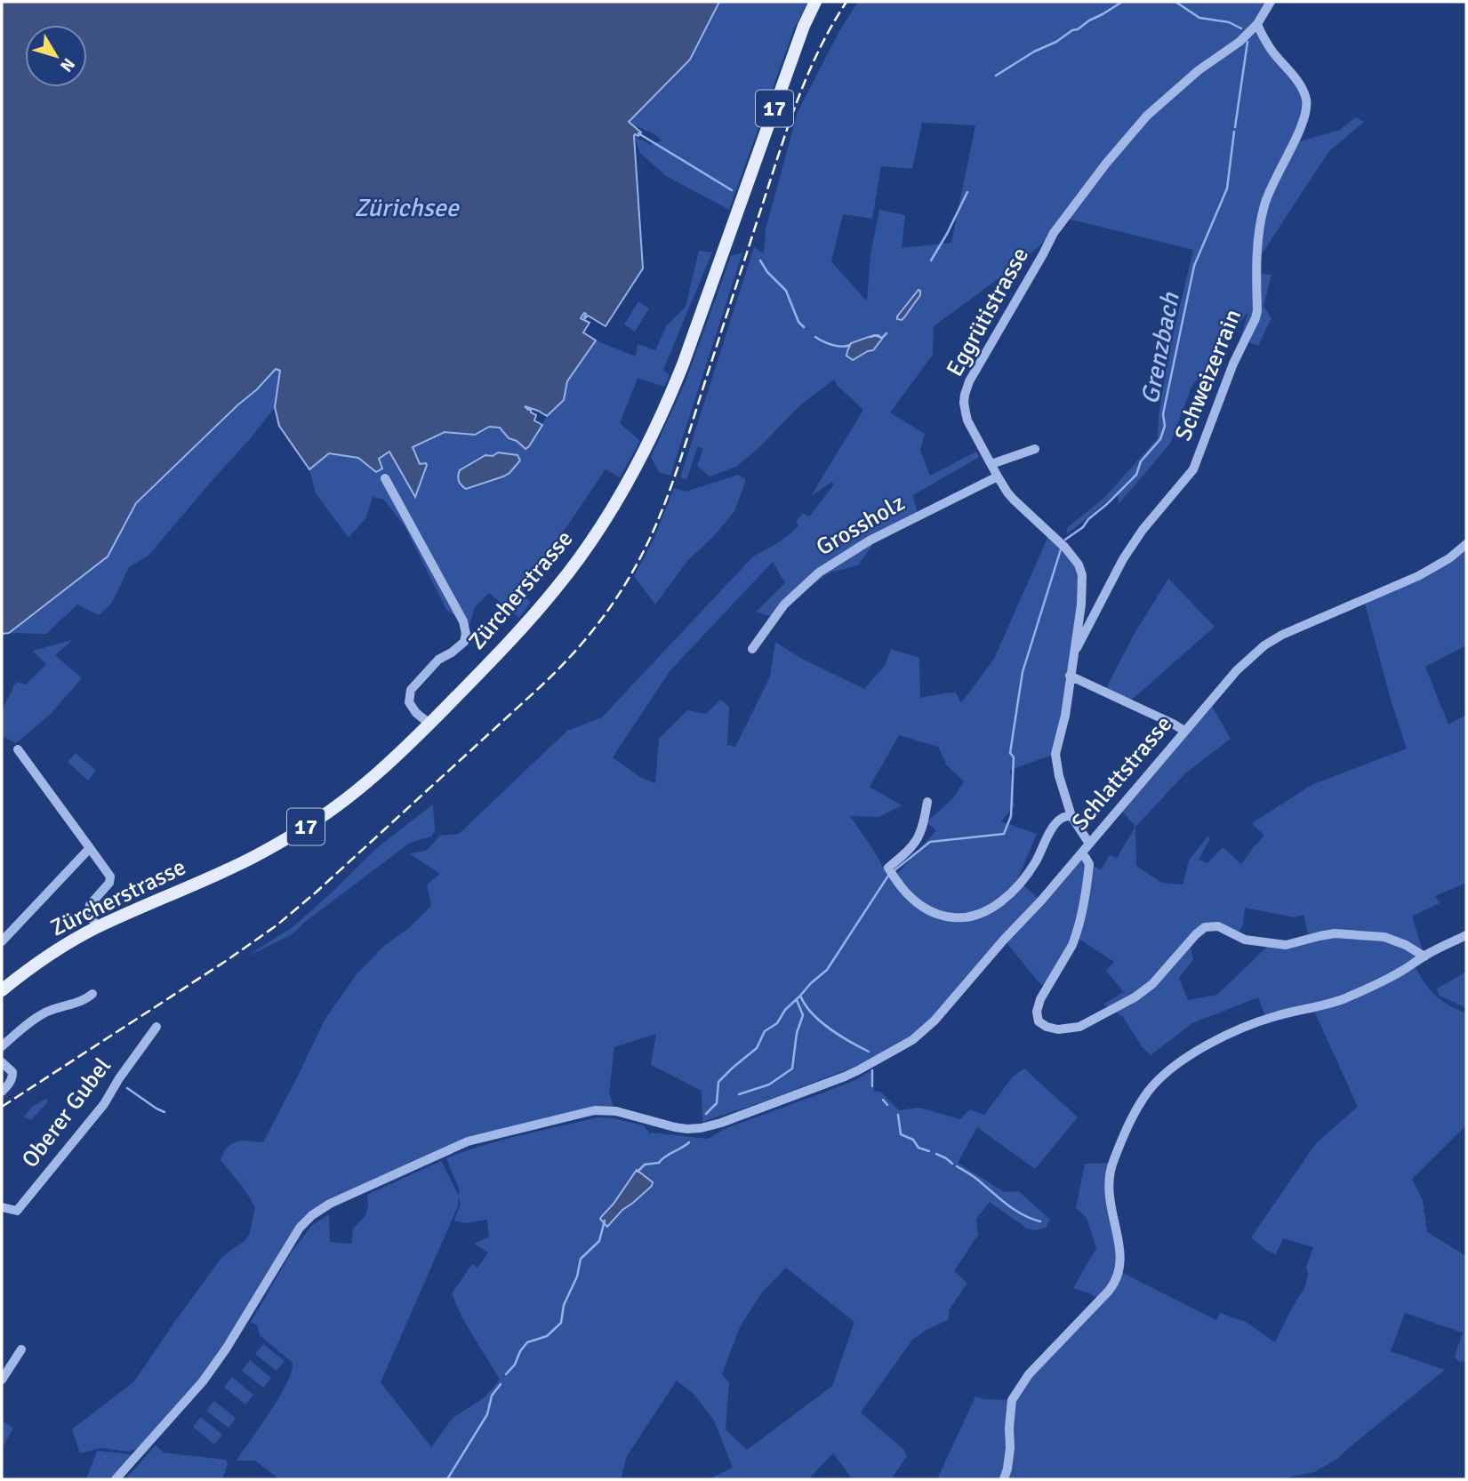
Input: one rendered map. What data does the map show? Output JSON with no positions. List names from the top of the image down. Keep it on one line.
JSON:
{"streets":{"main road":["17","Zürcherstrasse"],"street":["Eggrütistrasse","Schweizerrain","Grossholz","Schlattstrasse","Oberer Gubel"]},"crossings":[["Eggrütistrasse","Schweizerrain"],["Eggrütistrasse","Grossholz"],["Eggrütistrasse","Schlattstrasse"]],"water":["Zürichsee","Grenzbach"],"north":"bottom right"}
